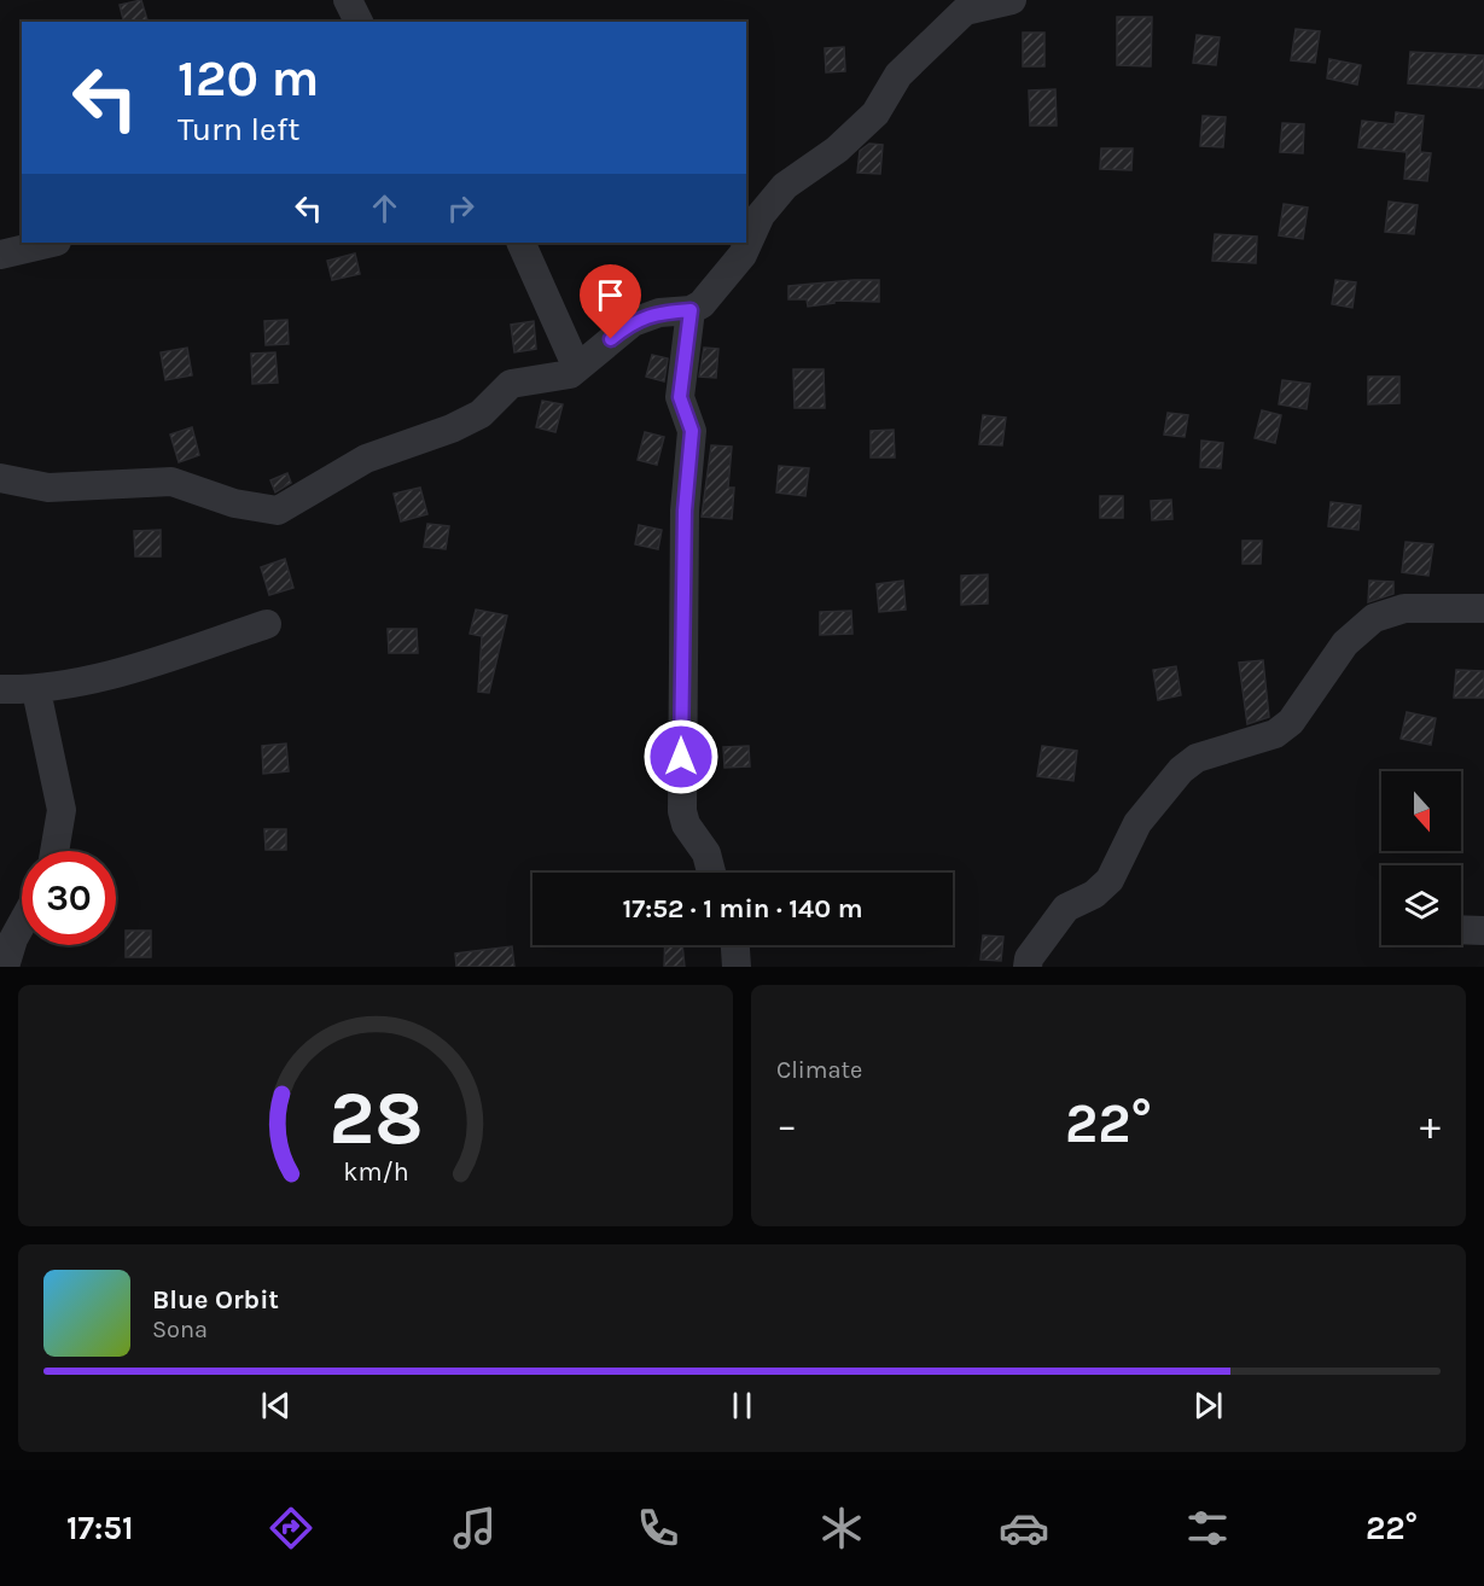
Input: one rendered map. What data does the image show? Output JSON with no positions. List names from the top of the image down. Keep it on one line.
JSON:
{"north":"bottom","page":{"turn":["120 m","Turn left"],"limit":"30","trip":"17:52 · 1 min · 140 m","tile":"Climate","heat":["−","22°","+"],"song":["Blue Orbit","Sona"],"tabs":["17:51","22°"],"gauge":["28","km/h"]}}
